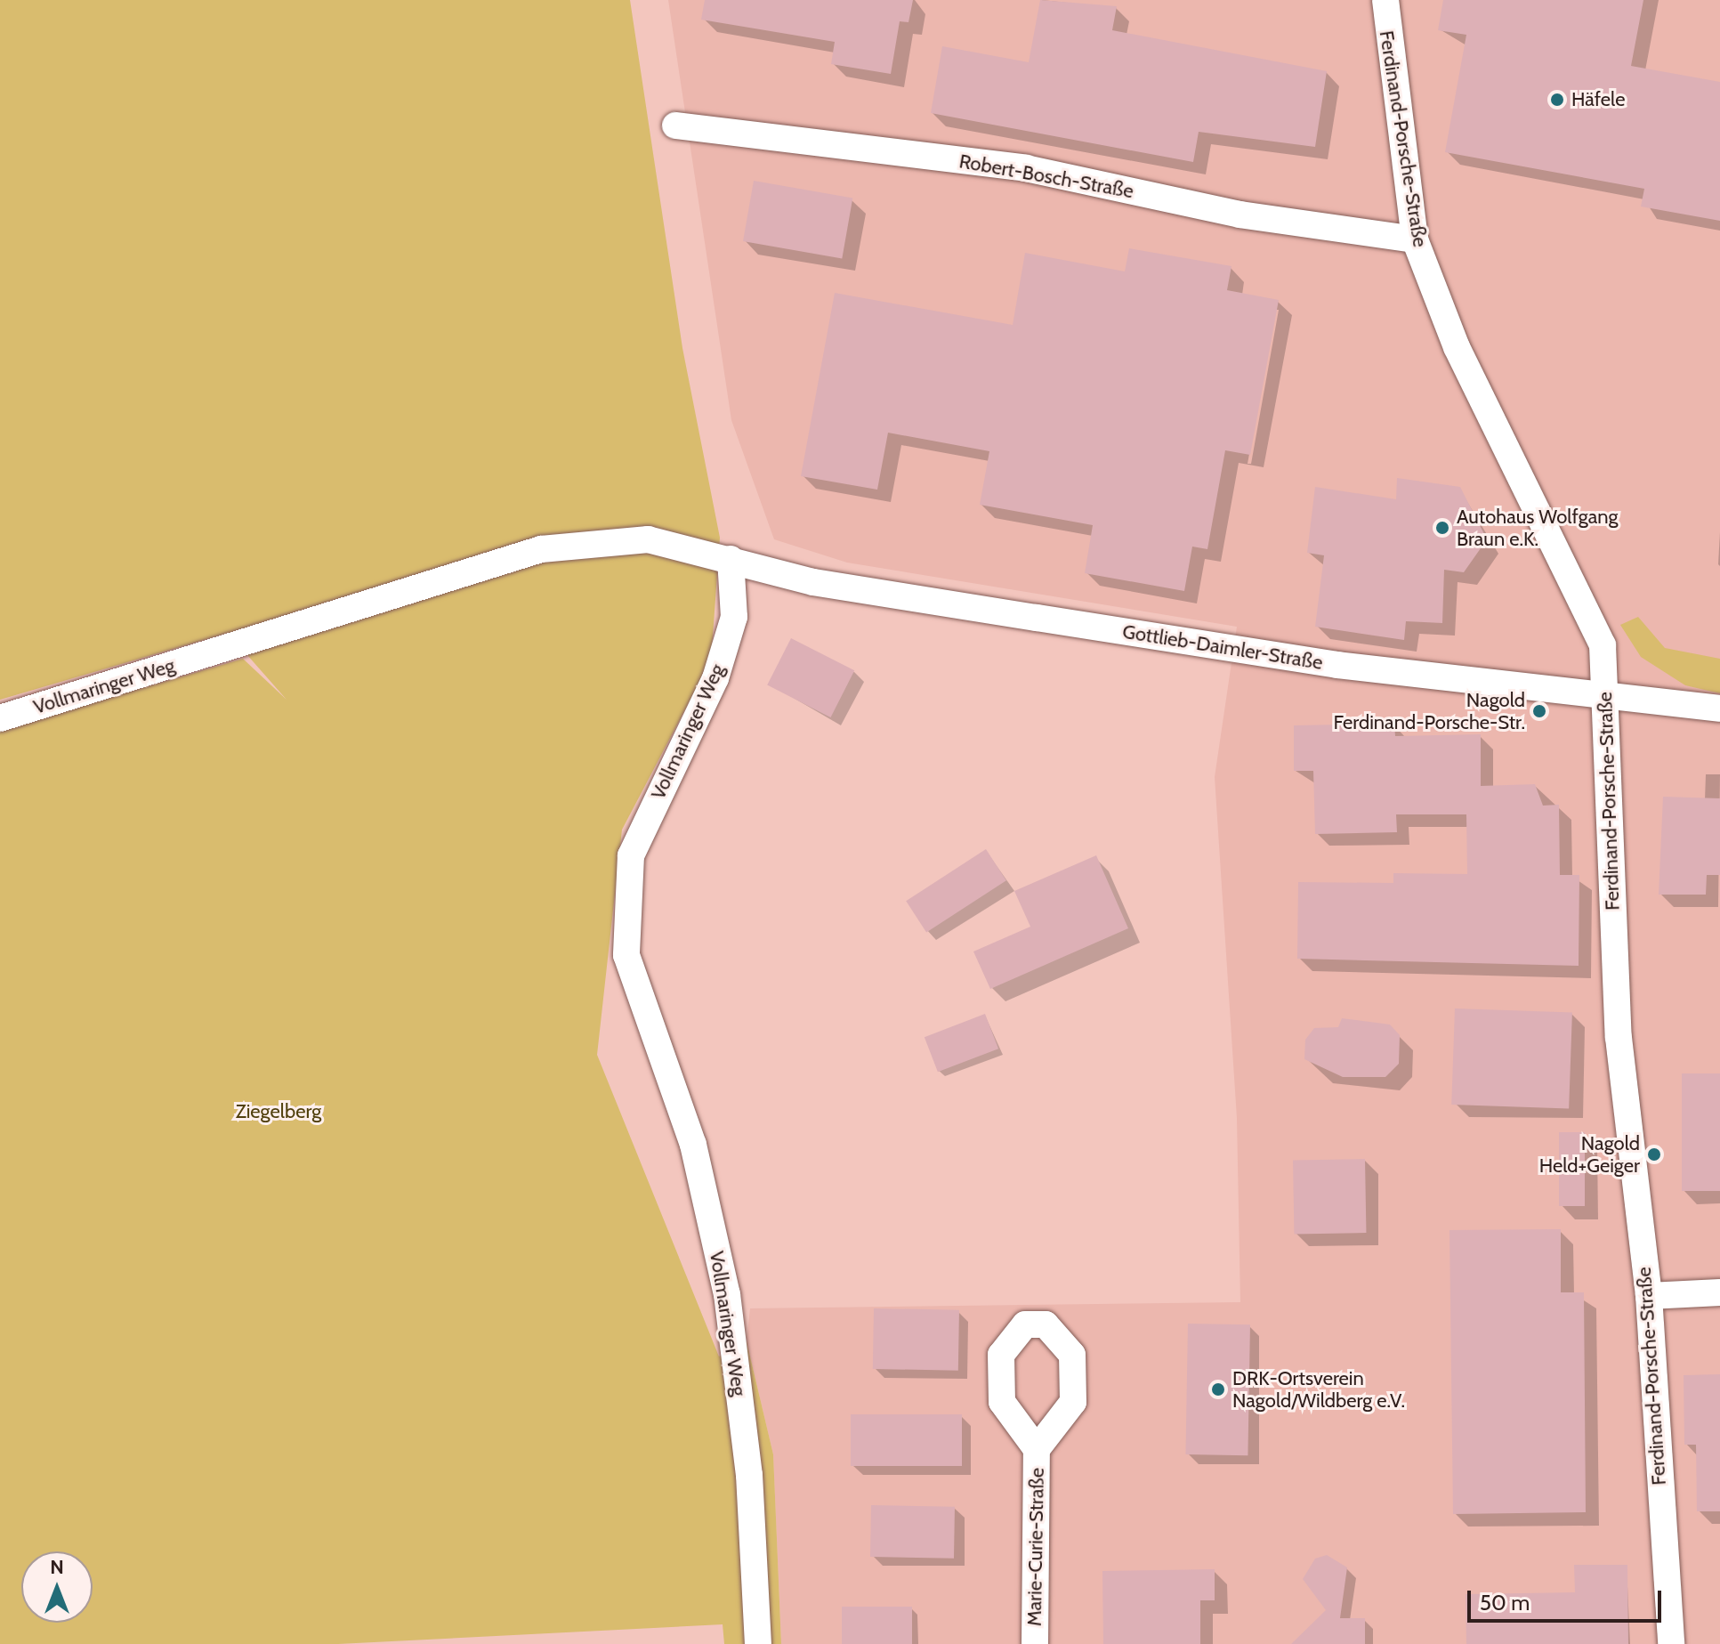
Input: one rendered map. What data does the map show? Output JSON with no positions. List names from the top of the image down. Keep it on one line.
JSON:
{"streets":{"street":["Ferdinand-Porsche-Straße","Robert-Bosch-Straße","Gottlieb-Daimler-Straße","Vollmaringer Weg","Marie-Curie-Straße"]},"crossings":[["Ferdinand-Porsche-Straße","Robert-Bosch-Straße"],["Ferdinand-Porsche-Straße","Gottlieb-Daimler-Straße"],["Gottlieb-Daimler-Straße","Vollmaringer Weg"]],"parks":["Ziegelberg"],"places":["Häfele","Autohaus Wolfgang Braun e.K.","Nagold Ferdinand-Porsche-Str.","Nagold Held+Geiger","DRK-Ortsverein Nagold/Wildberg e.V."],"scale_bar":"50 m","north":"top"}
